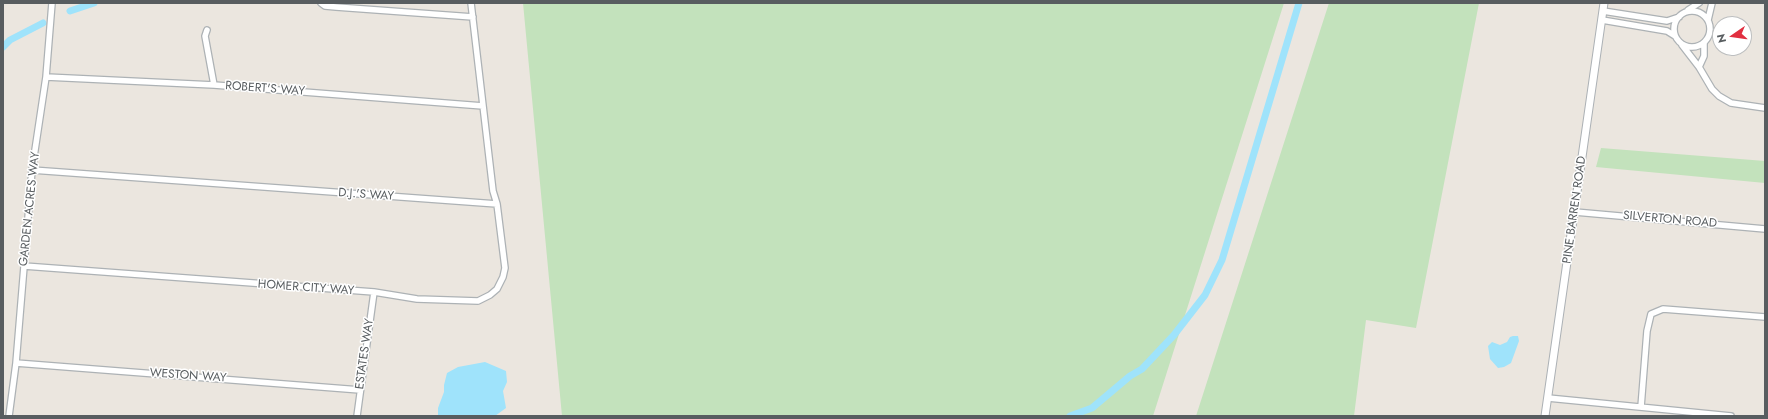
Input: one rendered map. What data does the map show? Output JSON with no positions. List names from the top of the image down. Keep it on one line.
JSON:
{"streets":{"main road":["PINE BARREN ROAD"],"street":["ROBERT'S WAY","D.J.'S WAY","GARDEN ACRES WAY","SILVERTON ROAD","HOMER CITY WAY","ESTATES WAY","WESTON WAY"]},"crossings":[["ROBERT'S WAY","GARDEN ACRES WAY"],["D.J.'S WAY","GARDEN ACRES WAY"],["D.J.'S WAY","HOMER CITY WAY"],["GARDEN ACRES WAY","HOMER CITY WAY"],["GARDEN ACRES WAY","WESTON WAY"],["PINE BARREN ROAD","SILVERTON ROAD"],["HOMER CITY WAY","ESTATES WAY"],["ESTATES WAY","WESTON WAY"]],"north":"left"}
